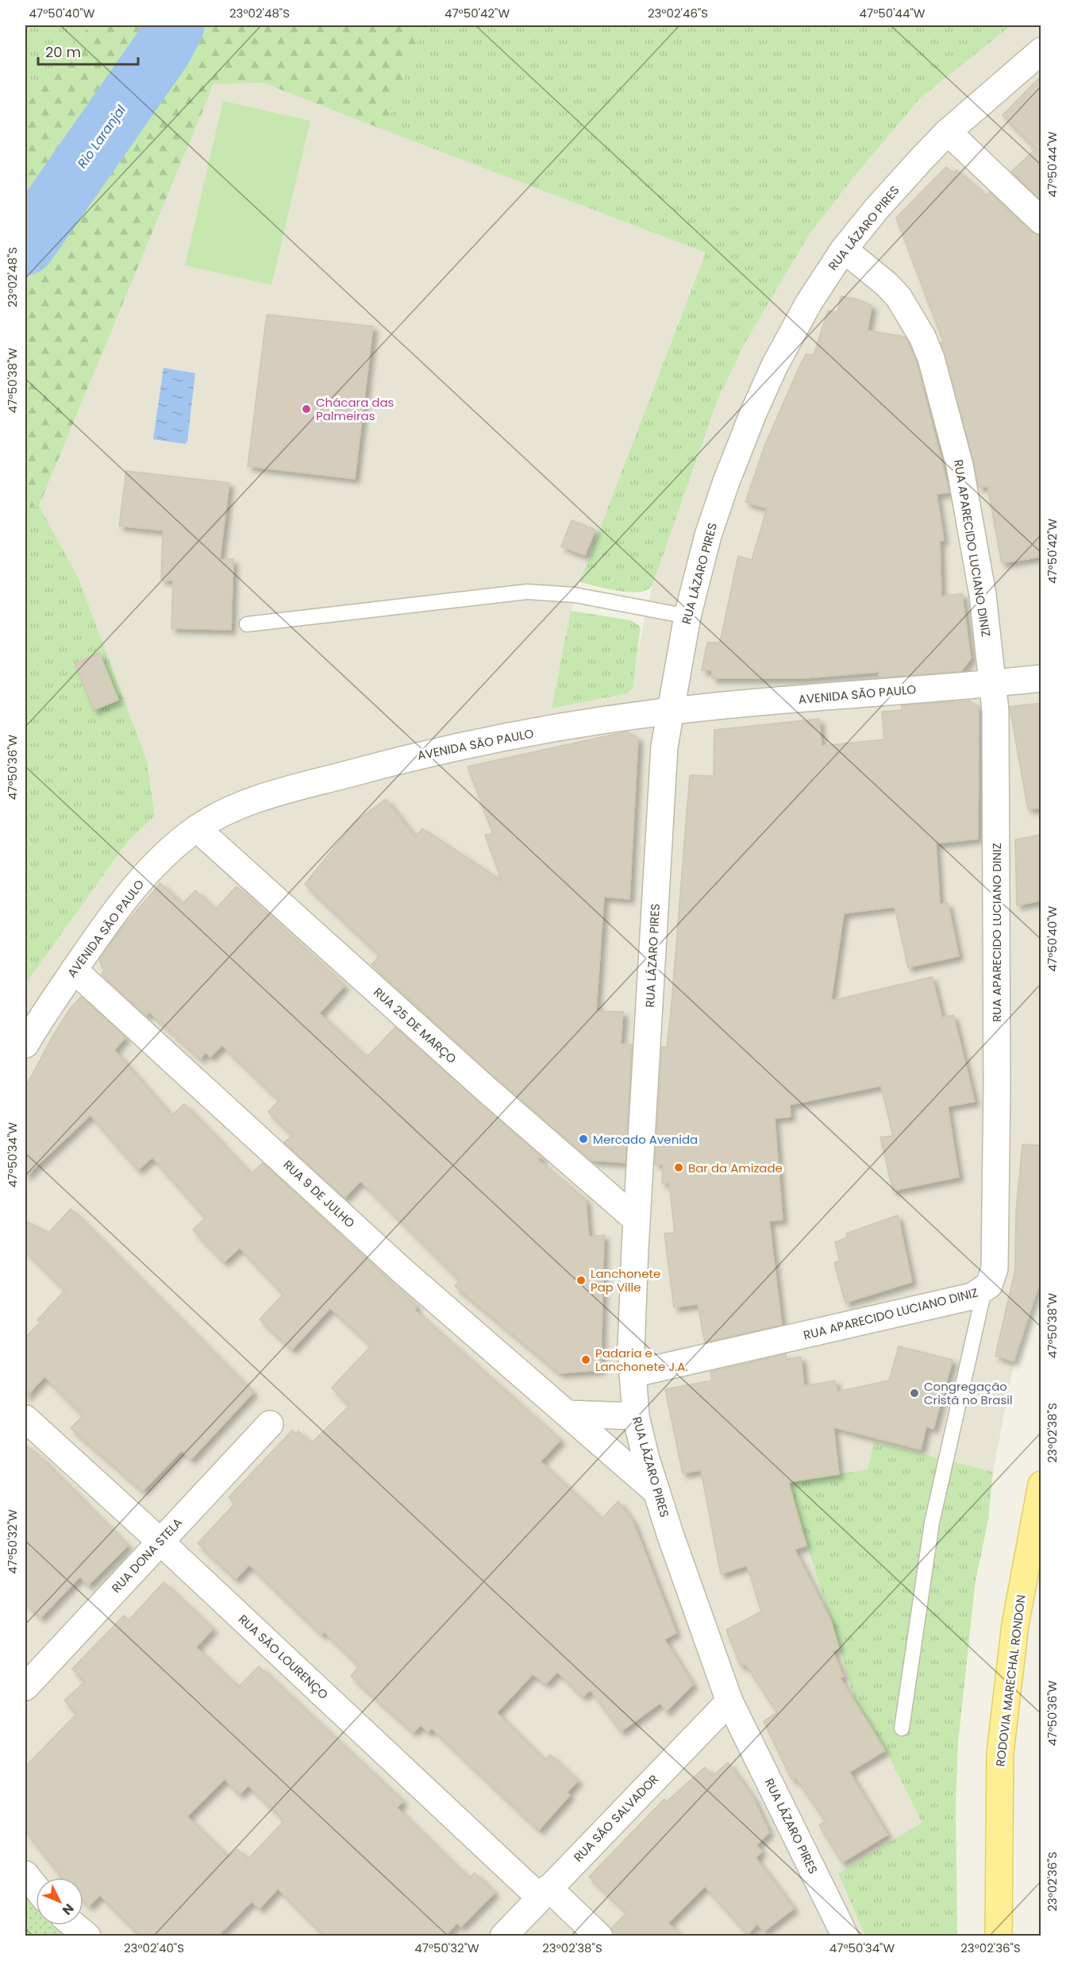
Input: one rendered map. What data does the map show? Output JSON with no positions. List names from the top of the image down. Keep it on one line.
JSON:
{"streets":{"main road":["RODOVIA MARECHAL RONDON"],"street":["RUA LÁZARO PIRES","RUA APARECIDO LUCIANO DINIZ","AVENIDA SÃO PAULO","RUA 25 DE MARÇO","RUA 9 DE JULHO","RUA DONA STELA","RUA SÃO LOURENÇO","RUA SÃO SALVADOR"]},"crossings":[["RUA LÁZARO PIRES","RUA APARECIDO LUCIANO DINIZ"],["RUA LÁZARO PIRES","AVENIDA SÃO PAULO"],["RUA LÁZARO PIRES","RUA 25 DE MARÇO"],["RUA LÁZARO PIRES","RUA 9 DE JULHO"],["RUA LÁZARO PIRES","RUA SÃO SALVADOR"],["RUA APARECIDO LUCIANO DINIZ","AVENIDA SÃO PAULO"],["AVENIDA SÃO PAULO","RUA 25 DE MARÇO"],["AVENIDA SÃO PAULO","RUA 9 DE JULHO"],["RUA DONA STELA","RUA SÃO LOURENÇO"],["RUA SÃO LOURENÇO","RUA SÃO SALVADOR"]],"water":["Rio Laranjal"],"places":["Chácara das Palmeiras","Mercado Avenida","Bar da Amizade","Lanchonete Pap Ville","Padaria e Lanchonete J.A.","Congregação Cristã no Brasil"],"scale_bar":"20 m","north":"bottom right","coordinates":["47°50'40\"W","23°02'48\"S","47°50'42\"W","23°02'46\"S","47°50'44\"W","47°50'38\"W","47°50'36\"W","47°50'34\"W","23°02'38\"S","47°50'32\"W","23°02'36\"S","23°02'40\"S"]}
